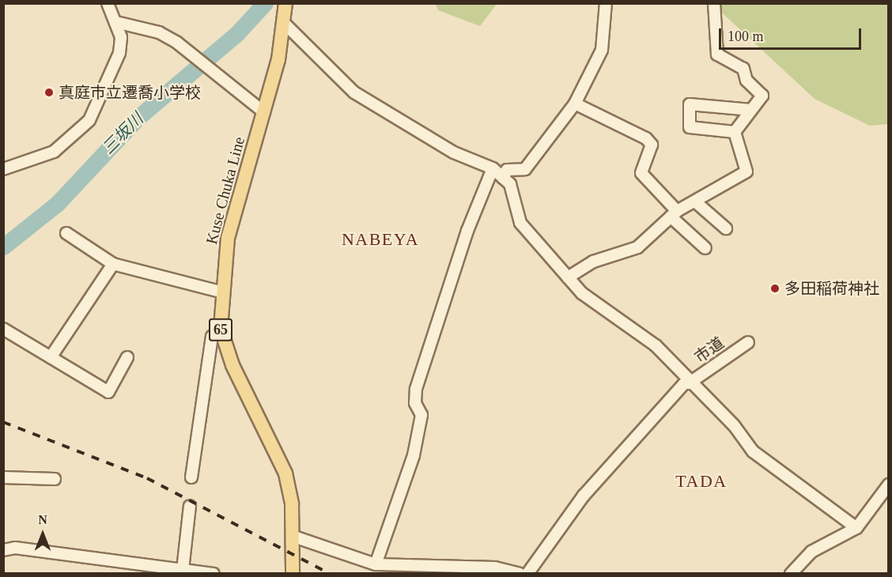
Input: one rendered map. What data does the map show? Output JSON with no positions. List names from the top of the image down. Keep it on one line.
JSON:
{"streets":{"main road":["Kuse Chuka Line","65"],"street":["市道"]},"districts":["NABEYA","TADA"],"water":["三坂川"],"places":["真庭市立遷喬小学校","多田稲荷神社"],"scale_bar":"100 m","north":"top"}
